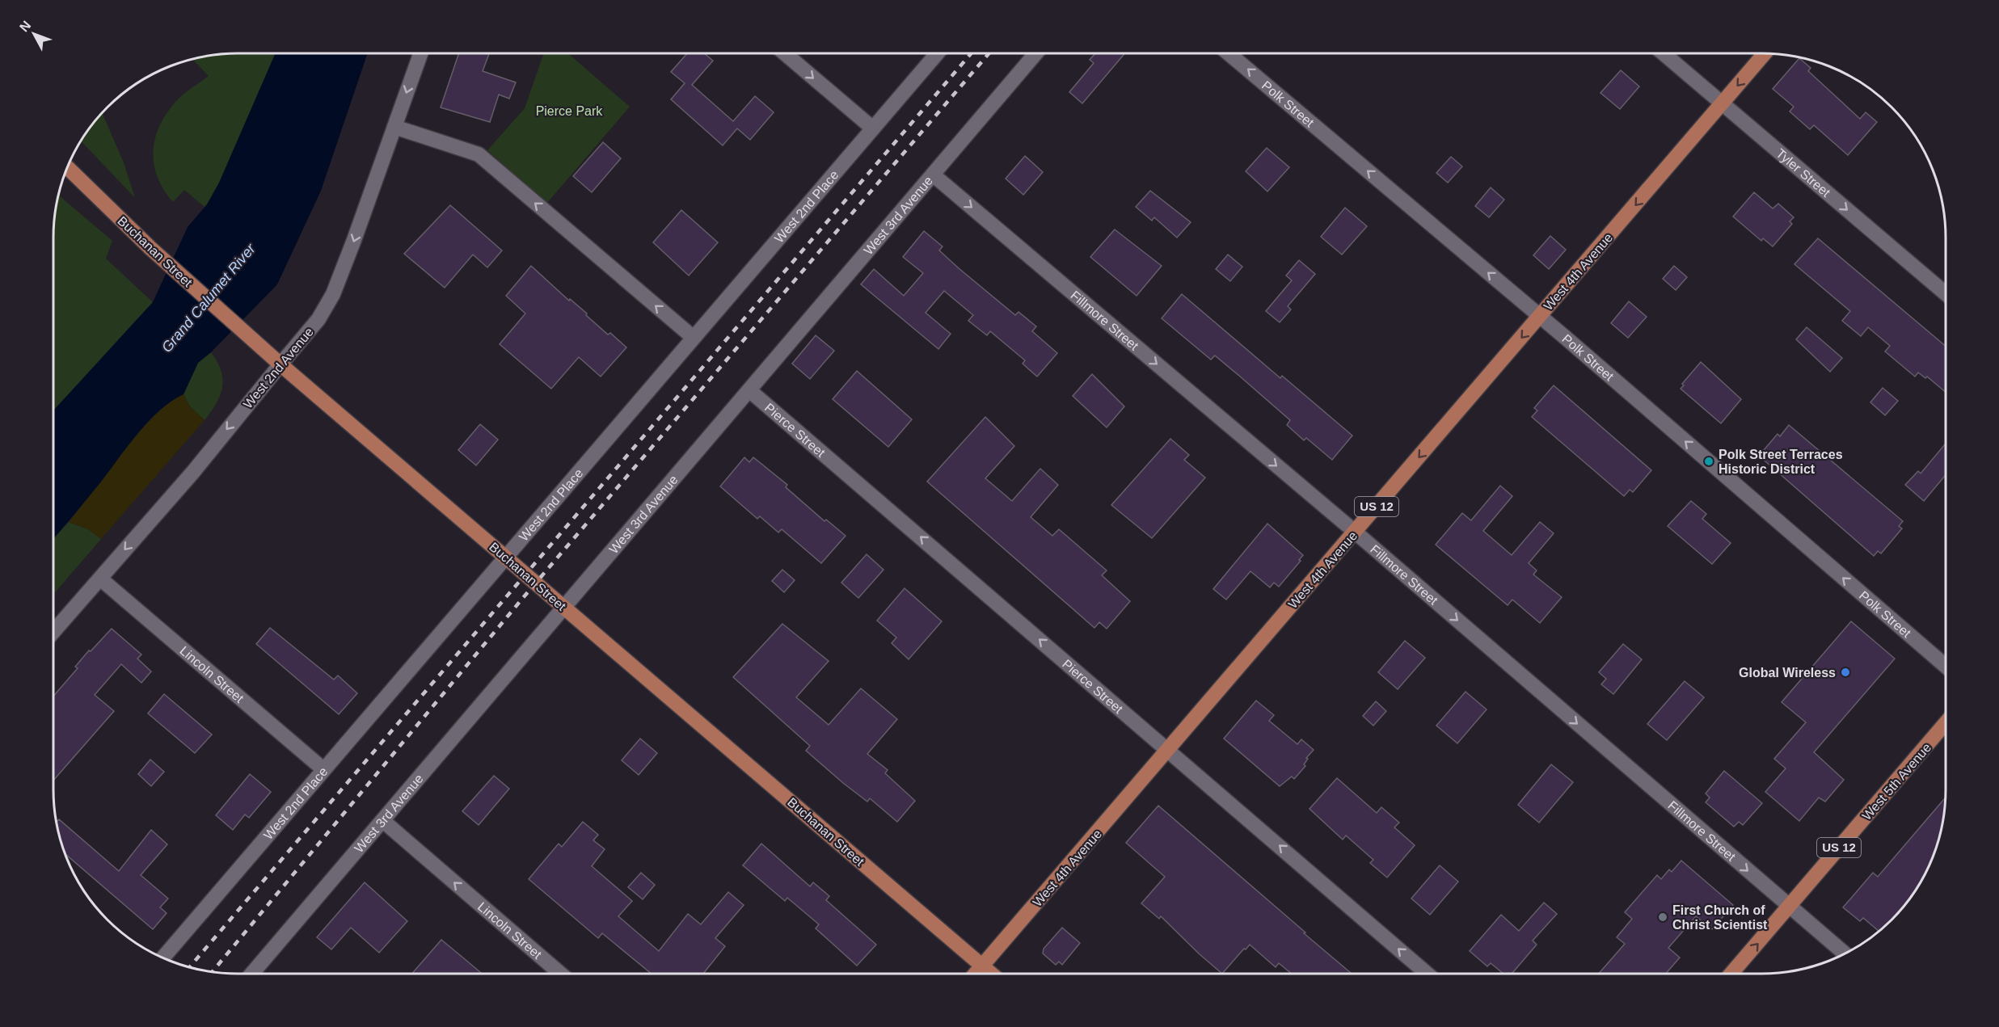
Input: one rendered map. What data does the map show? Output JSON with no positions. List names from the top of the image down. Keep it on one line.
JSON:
{"streets":{"main road":["Buchanan Street","West 4th Avenue","US 12","West 5th Avenue"],"street":["Polk Street","Tyler Street","West 2nd Place","West 3rd Avenue","Fillmore Street","West 2nd Avenue","Pierce Street","Lincoln Street"]},"crossings":[["Polk Street","West 4th Avenue"],["Tyler Street","West 4th Avenue"],["West 2nd Place","Buchanan Street"],["West 2nd Place","Lincoln Street"],["West 3rd Avenue","Buchanan Street"],["West 3rd Avenue","Fillmore Street"],["West 3rd Avenue","Pierce Street"],["West 3rd Avenue","Lincoln Street"],["Buchanan Street","West 4th Avenue"],["Buchanan Street","West 2nd Avenue"],["West 4th Avenue","Fillmore Street"],["West 4th Avenue","Pierce Street"],["Fillmore Street","West 5th Avenue"],["West 2nd Avenue","Lincoln Street"]],"one_way":["Polk Street","Tyler Street","West 4th Avenue","Fillmore Street","West 2nd Avenue","Pierce Street","Lincoln Street"],"water":["Grand Calumet River"],"parks":["Pierce Park"],"places":["Polk Street Terraces Historic District","Global Wireless","First Church of Christ Scientist"],"north":"top left"}
